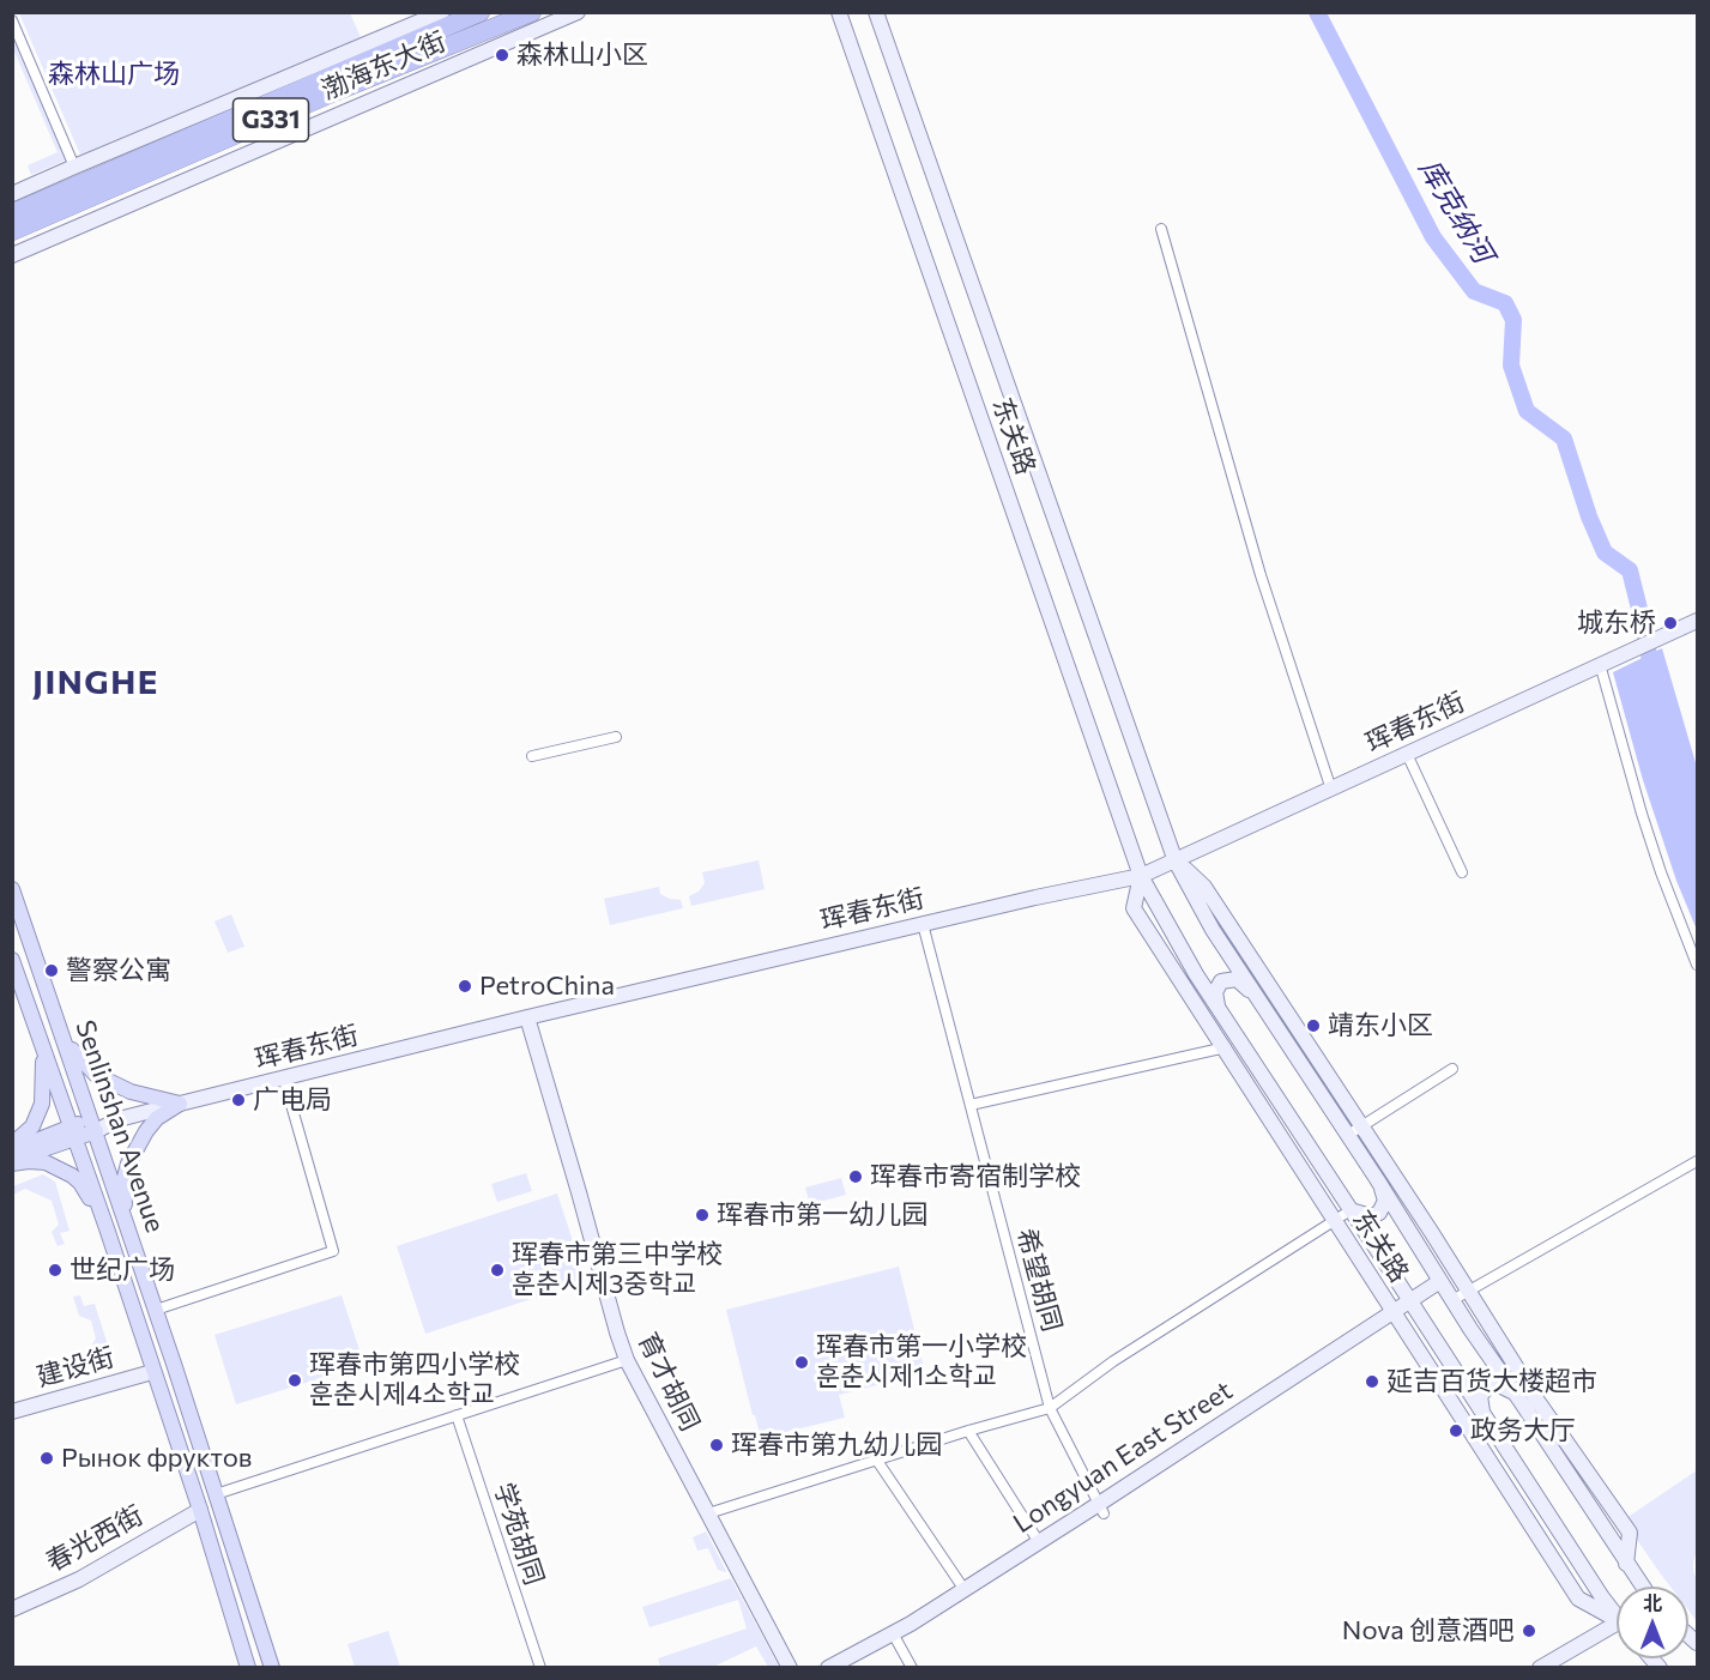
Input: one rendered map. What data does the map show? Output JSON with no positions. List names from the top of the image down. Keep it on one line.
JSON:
{"streets":{"highway":["渤海东大街","G331"],"main road":["东关路","珲春东街","Senlinshan Avenue","建设街","育才胡同","Longyuan East Street","春光西街"],"street":["希望胡同","学苑胡同"]},"crossings":[["东关路","珲春东街"],["东关路","Longyuan East Street"],["珲春东街","Senlinshan Avenue"],["珲春东街","希望胡同"],["珲春东街","育才胡同"],["Senlinshan Avenue","建设街"],["Senlinshan Avenue","春光西街"],["希望胡同","Longyuan East Street"]],"districts":["JINGHE"],"water":["库克纳河"],"parks":["森林山广场"],"places":["森林山小区","城东桥","警察公寓","PetroChina","靖东小区","广电局","珲春市寄宿制学校","珲春市第一幼儿园","世纪广场","珲春市第三中学校 훈춘시제3중학교","珲春市第一小学校 훈춘시제1소학교","珲春市第四小学校 훈춘시제4소학교","延吉百货大楼超市","政务大厅","珲春市第九幼儿园","Рынок фруктов","Nova 创意酒吧"],"north":"top"}
